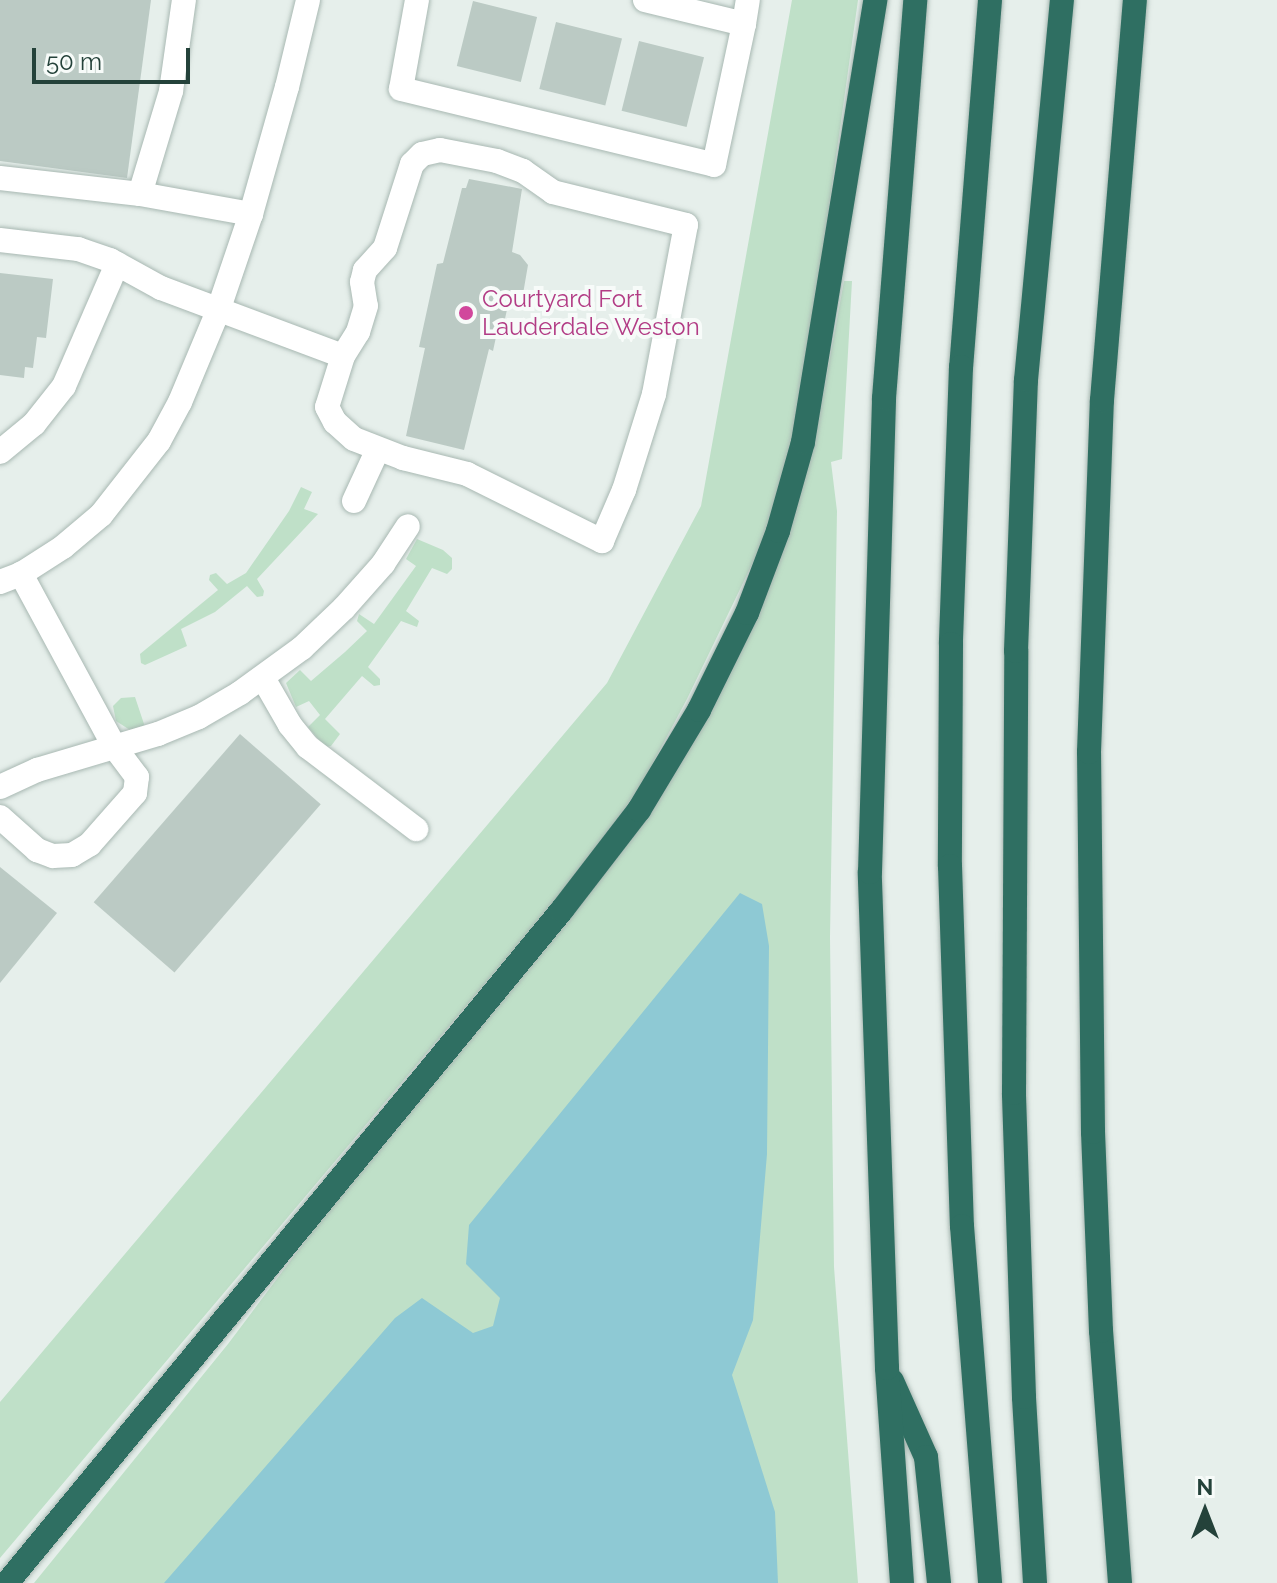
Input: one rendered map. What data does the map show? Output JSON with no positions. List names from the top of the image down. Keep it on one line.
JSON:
{"places":["Courtyard Fort Lauderdale Weston"],"scale_bar":"50 m","north":"top"}
